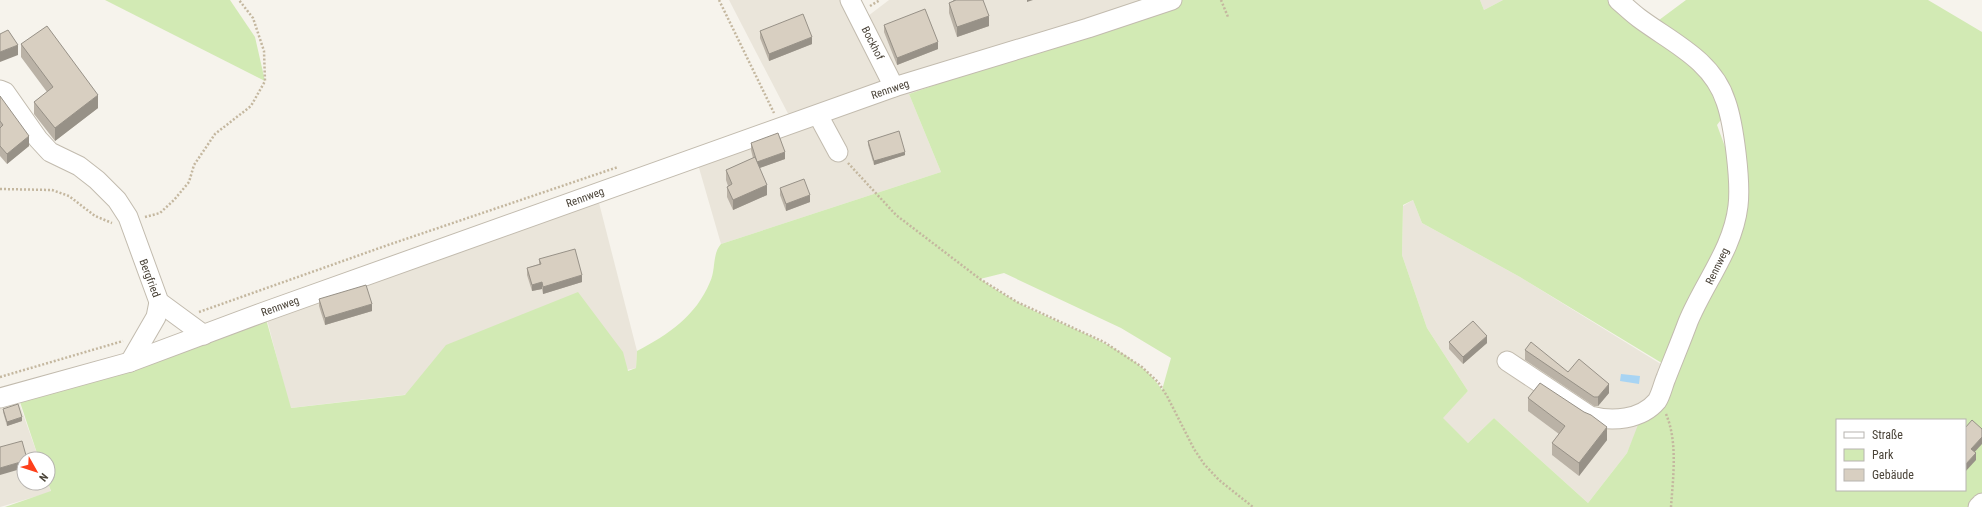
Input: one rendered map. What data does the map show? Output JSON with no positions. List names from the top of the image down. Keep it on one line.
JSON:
{"streets":{"street":["Bockhof","Rennweg","Bergfried"]},"crossings":[["Bockhof","Rennweg"],["Rennweg","Bergfried"]],"legend":["Straße","Park","Gebäude"],"north":"bottom right"}
